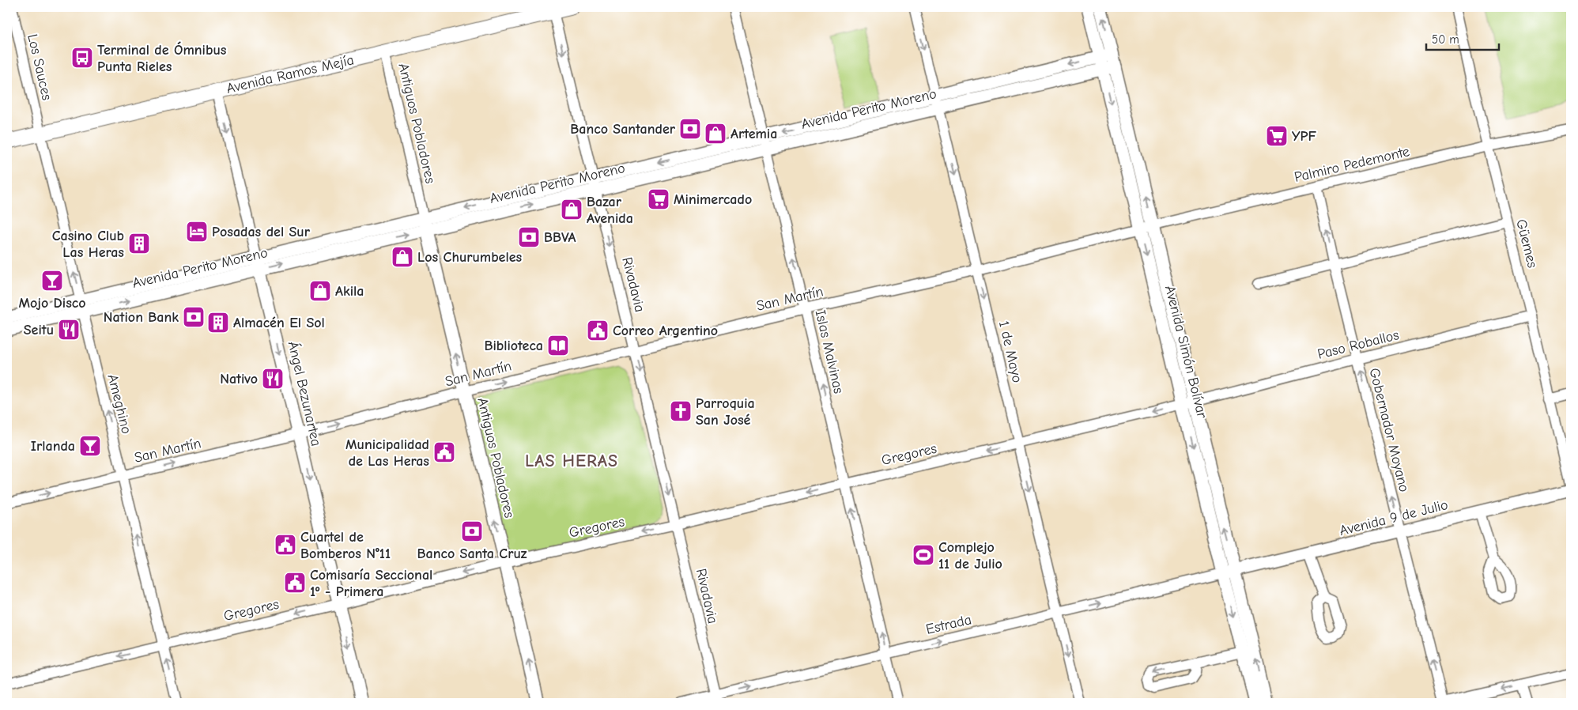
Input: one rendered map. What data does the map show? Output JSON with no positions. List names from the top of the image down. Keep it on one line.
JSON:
{"streets":{"main road":["Avenida Ramos Mejía"],"street":["Los Sauces","Avenida Perito Moreno","Antiguos Pobladores","Palmiro Pedemonte","Güemes","Rivadavia","San Martín","Paso Roballos","Islas Malvinas","1 de Mayo","Avenida Simón Bolívar","Ángel Bezunartea","Ameghino","Gobernador Moyano","Gregores","Avenida 9 de Julio","Estrada"]},"crossings":[["Los Sauces","Avenida Ramos Mejía"],["Los Sauces","Ameghino"],["Avenida Ramos Mejía","Antiguos Pobladores"],["Avenida Ramos Mejía","Rivadavia"],["Avenida Ramos Mejía","Ángel Bezunartea"],["Avenida Ramos Mejía","Ameghino"],["Avenida Perito Moreno","Antiguos Pobladores"],["Avenida Perito Moreno","Rivadavia"],["Avenida Perito Moreno","Islas Malvinas"],["Avenida Perito Moreno","1 de Mayo"],["Avenida Perito Moreno","Avenida Simón Bolívar"],["Avenida Perito Moreno","Ángel Bezunartea"],["Avenida Perito Moreno","Ameghino"],["Antiguos Pobladores","San Martín"],["Antiguos Pobladores","Gregores"],["Palmiro Pedemonte","Güemes"],["Palmiro Pedemonte","San Martín"],["Palmiro Pedemonte","Avenida Simón Bolívar"],["Palmiro Pedemonte","Gobernador Moyano"],["Güemes","Paso Roballos"],["Güemes","Avenida 9 de Julio"],["Rivadavia","San Martín"],["Rivadavia","Gregores"],["Rivadavia","Estrada"],["San Martín","Islas Malvinas"],["San Martín","1 de Mayo"],["San Martín","Avenida Simón Bolívar"],["San Martín","Ángel Bezunartea"],["San Martín","Ameghino"],["Paso Roballos","Avenida Simón Bolívar"],["Paso Roballos","Gobernador Moyano"],["Paso Roballos","Gregores"],["Islas Malvinas","Gregores"],["Islas Malvinas","Estrada"],["1 de Mayo","Gregores"],["1 de Mayo","Estrada"],["Avenida Simón Bolívar","Gregores"],["Avenida Simón Bolívar","Avenida 9 de Julio"],["Avenida Simón Bolívar","Estrada"],["Ángel Bezunartea","Gregores"],["Ameghino","Gregores"],["Gobernador Moyano","Avenida 9 de Julio"],["Avenida 9 de Julio","Estrada"]],"one_way":["Antiguos Pobladores","Rivadavia","San Martín","Islas Malvinas","1 de Mayo","Ángel Bezunartea","Ameghino","Gobernador Moyano","Gregores","Estrada"],"districts":["LAS HERAS"],"places":{"bus stop":["Terminal de Ómnibus Punta Rieles"],"bank":["Banco Santander","BBVA","Nation Bank","Banco Santa Cruz"],"shop":["Artemia","Bazar Avenida","Los Churumbeles","Akila"],"supermarket":["YPF","Minimercado"],"hotel":["Posadas del Sur"],"building":["Casino Club Las Heras","Almacén El Sol"],"bar":["Mojo Disco","Irlanda"],"restaurant":["Seitu","Nativo"],"public building":["Correo Argentino","Municipalidad de Las Heras","Cuartel de Bomberos N°11","Comisaría Seccional 1º - Primera"],"library":["Biblioteca"],"church":["Parroquia San José"],"sports":["Complejo 11 de Julio"]},"scale_bar":"50 m"}
